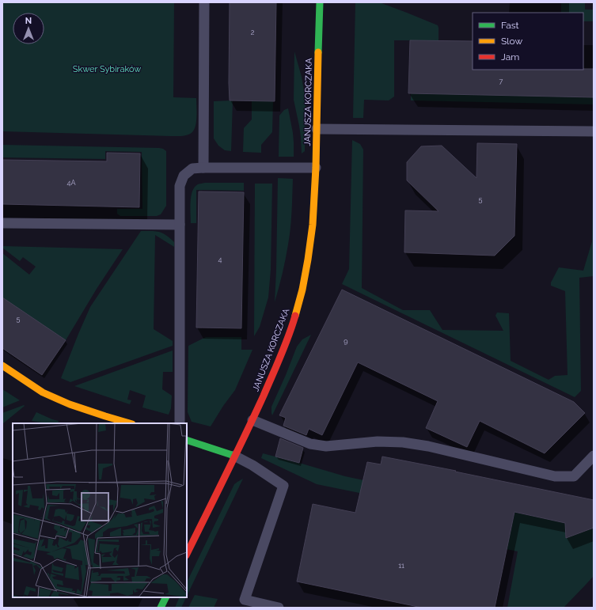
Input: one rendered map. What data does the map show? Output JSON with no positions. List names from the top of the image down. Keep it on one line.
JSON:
{"streets":{"street":["JANUSZA KORCZAKA"]},"parks":["Skwer Sybiraków"],"house_numbers":["2","7","4A","5","4","5","9","11"],"legend":["Fast","Slow","Jam"],"north":"top"}
